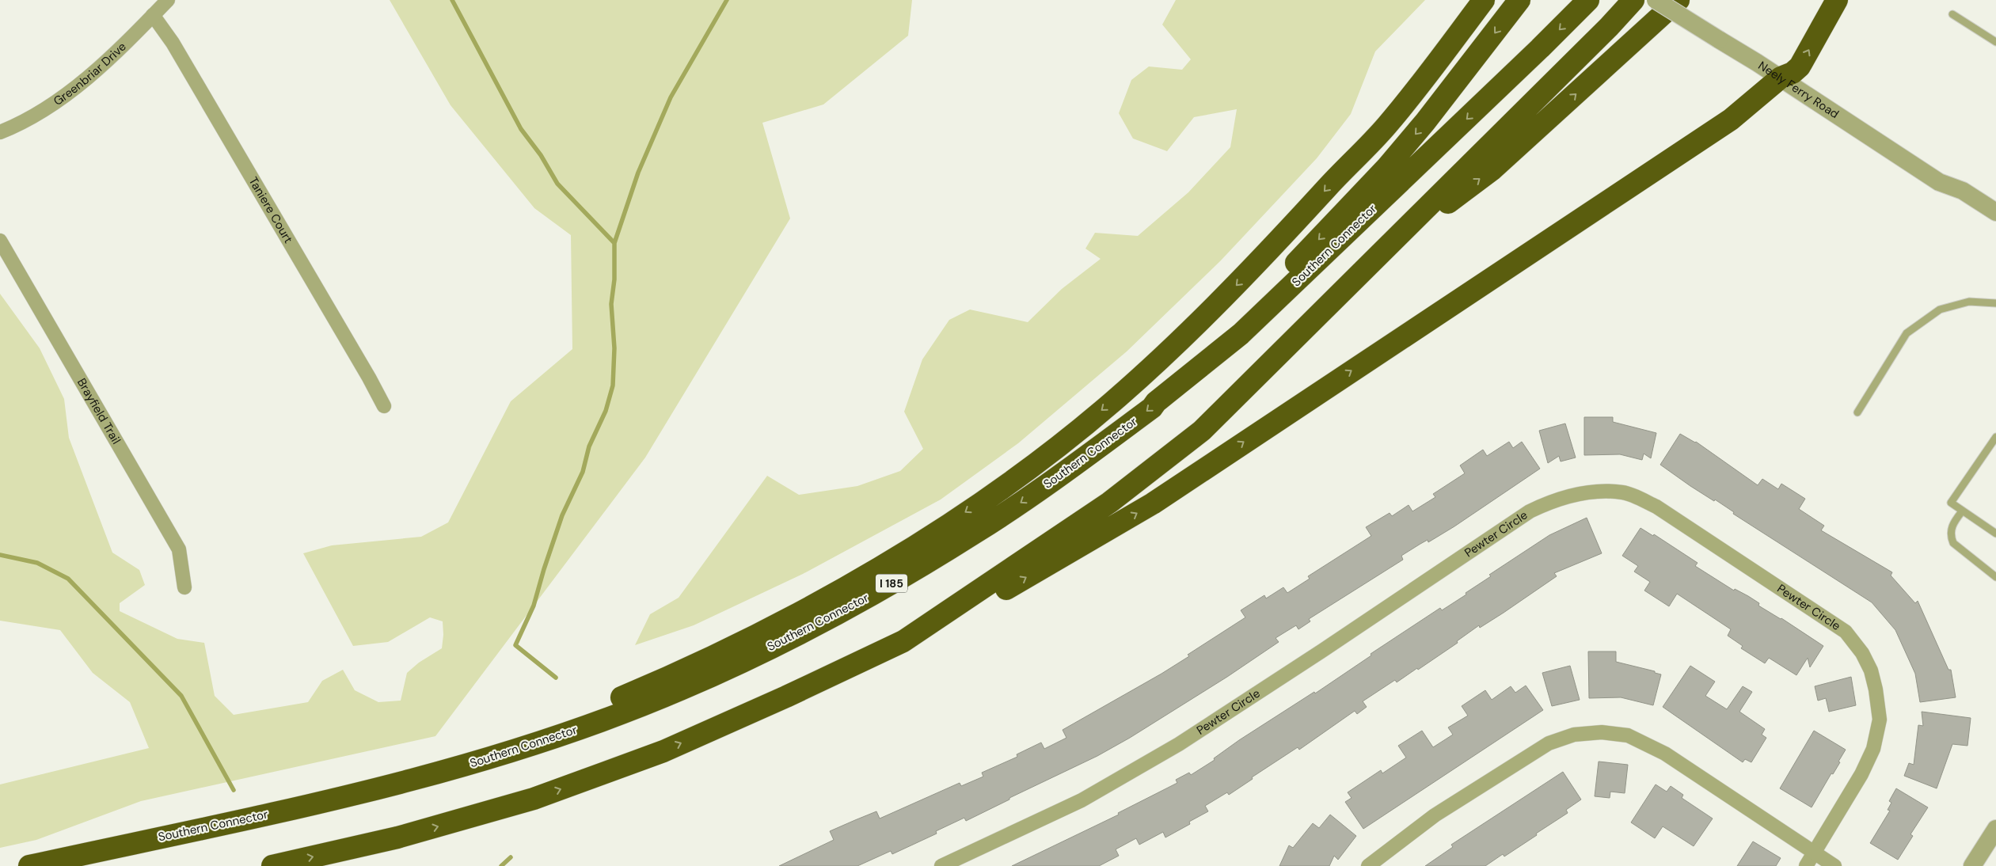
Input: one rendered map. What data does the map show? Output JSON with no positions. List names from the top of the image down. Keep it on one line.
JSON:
{"streets":{"highway":["Southern Connector","I 185"],"street":["Greenbriar Drive","Neely Ferry Road","Taniere Court","Brayfield Trail","Pewter Circle"]},"crossings":[["Greenbriar Drive","Taniere Court"]]}
